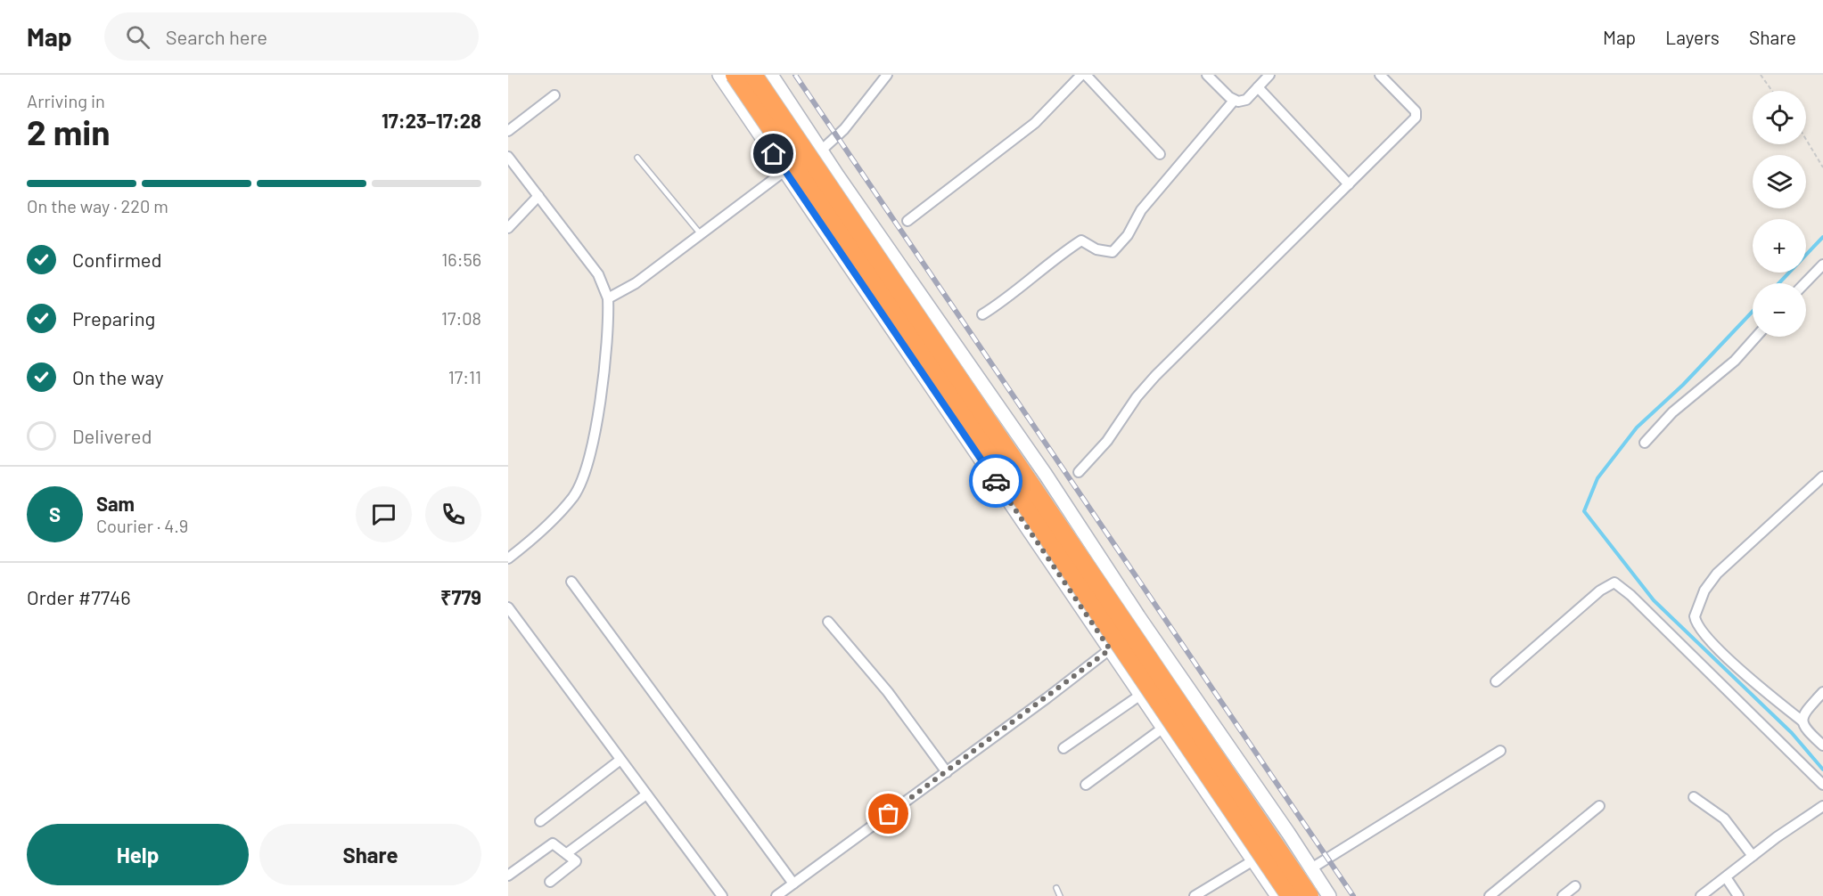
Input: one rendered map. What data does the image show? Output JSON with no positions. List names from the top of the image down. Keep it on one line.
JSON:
{"page":{"header":"Map","search":"Search here","nav":["Map","Layers","Share"],"heading":["2 min","Arriving in","17:23–17:28"],"panel":["Sam","Courier · 4.9","Order #7746","₹779"],"map_buttons":["+","−"],"bar":"On the way · 220 m","list":[["Confirmed","16:56"],["Preparing","17:08"],["On the way","17:11"],"Delivered"],"round":"S","buttons":["Help","Share"]}}
